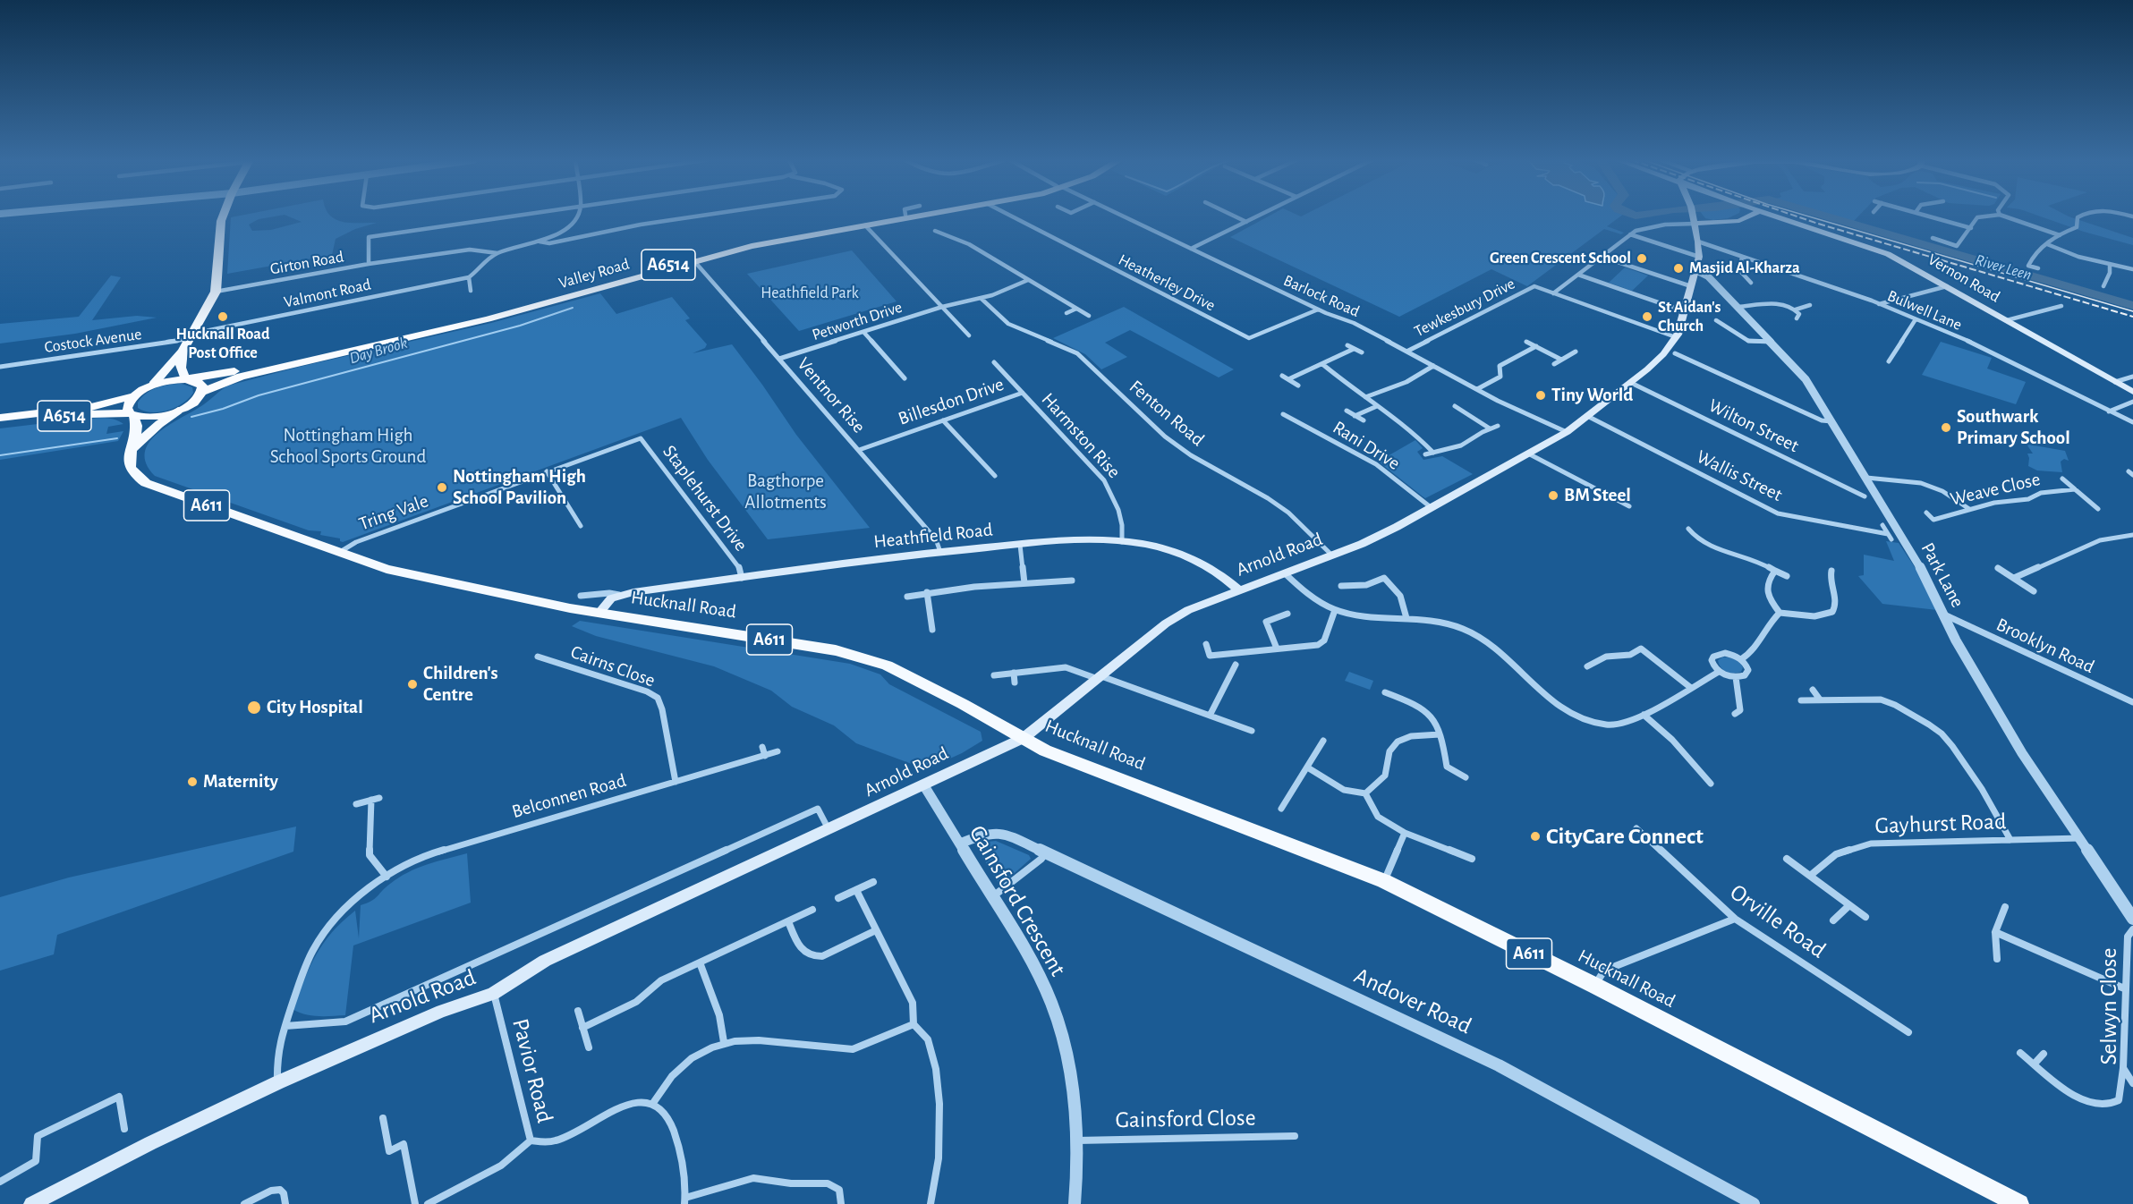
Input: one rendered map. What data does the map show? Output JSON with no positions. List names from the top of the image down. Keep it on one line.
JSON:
{"streets":{"highway":["A6514","Valley Road"],"main road":["Vernon Road","A611","Heathfield Road","Arnold Road","Hucknall Road"],"street":["Girton Road","Heatherley Drive","Valmont Road","Barlock Road","Tewkesbury Drive","Bulwell Lane","Petworth Drive","Costock Avenue","Ventnor Rise","Billesdon Drive","Fenton Road","Wilton Street","Harmston Rise","Rani Drive","Wallis Street","Weave Close","Staplehurst Drive","Tring Vale","Park Lane","Brooklyn Road","Cairns Close","Belconnen Road","Gayhurst Road","Gainsford Crescent","Orville Road","Andover Road","Selwyn Close","Pavior Road","Gainsford Close"]},"crossings":[["A6514","Valley Road"],["A6514","Hucknall Road"],["Valley Road","Ventnor Rise"],["Heatherley Drive","Barlock Road"],["Valmont Road","Costock Avenue"],["Barlock Road","Tewkesbury Drive"],["Barlock Road","Arnold Road"],["Bulwell Lane","Arnold Road"],["Petworth Drive","Ventnor Rise"],["Petworth Drive","Fenton Road"],["Ventnor Rise","Billesdon Drive"],["Ventnor Rise","Heathfield Road"],["Billesdon Drive","Harmston Rise"],["Fenton Road","Arnold Road"],["Wilton Street","Arnold Road"],["Harmston Rise","Heathfield Road"],["Rani Drive","Arnold Road"],["Wallis Street","Arnold Road"],["Staplehurst Drive","Tring Vale"],["Staplehurst Drive","Heathfield Road"],["Tring Vale","Hucknall Road"],["Heathfield Road","Arnold Road"],["Arnold Road","Park Lane"],["Arnold Road","Hucknall Road"],["Arnold Road","Belconnen Road"],["Arnold Road","Gainsford Crescent"],["Arnold Road","Pavior Road"],["Park Lane","Brooklyn Road"],["Park Lane","Gayhurst Road"],["Cairns Close","Belconnen Road"],["Gainsford Crescent","Andover Road"],["Gainsford Crescent","Gainsford Close"]],"water":["River Leen","Day Brook"],"parks":["Heathfield Park","Nottingham High School Sports Ground","Bagthorpe Allotments"],"places":["Green Crescent School","Masjid Al-Kharza","Hucknall Road Post Office","St Aidan's Church","Tiny World","Southwark Primary School","Nottingham High School Pavilion","BM Steel","Children's Centre","City Hospital","Maternity","CityCare Connect"]}
